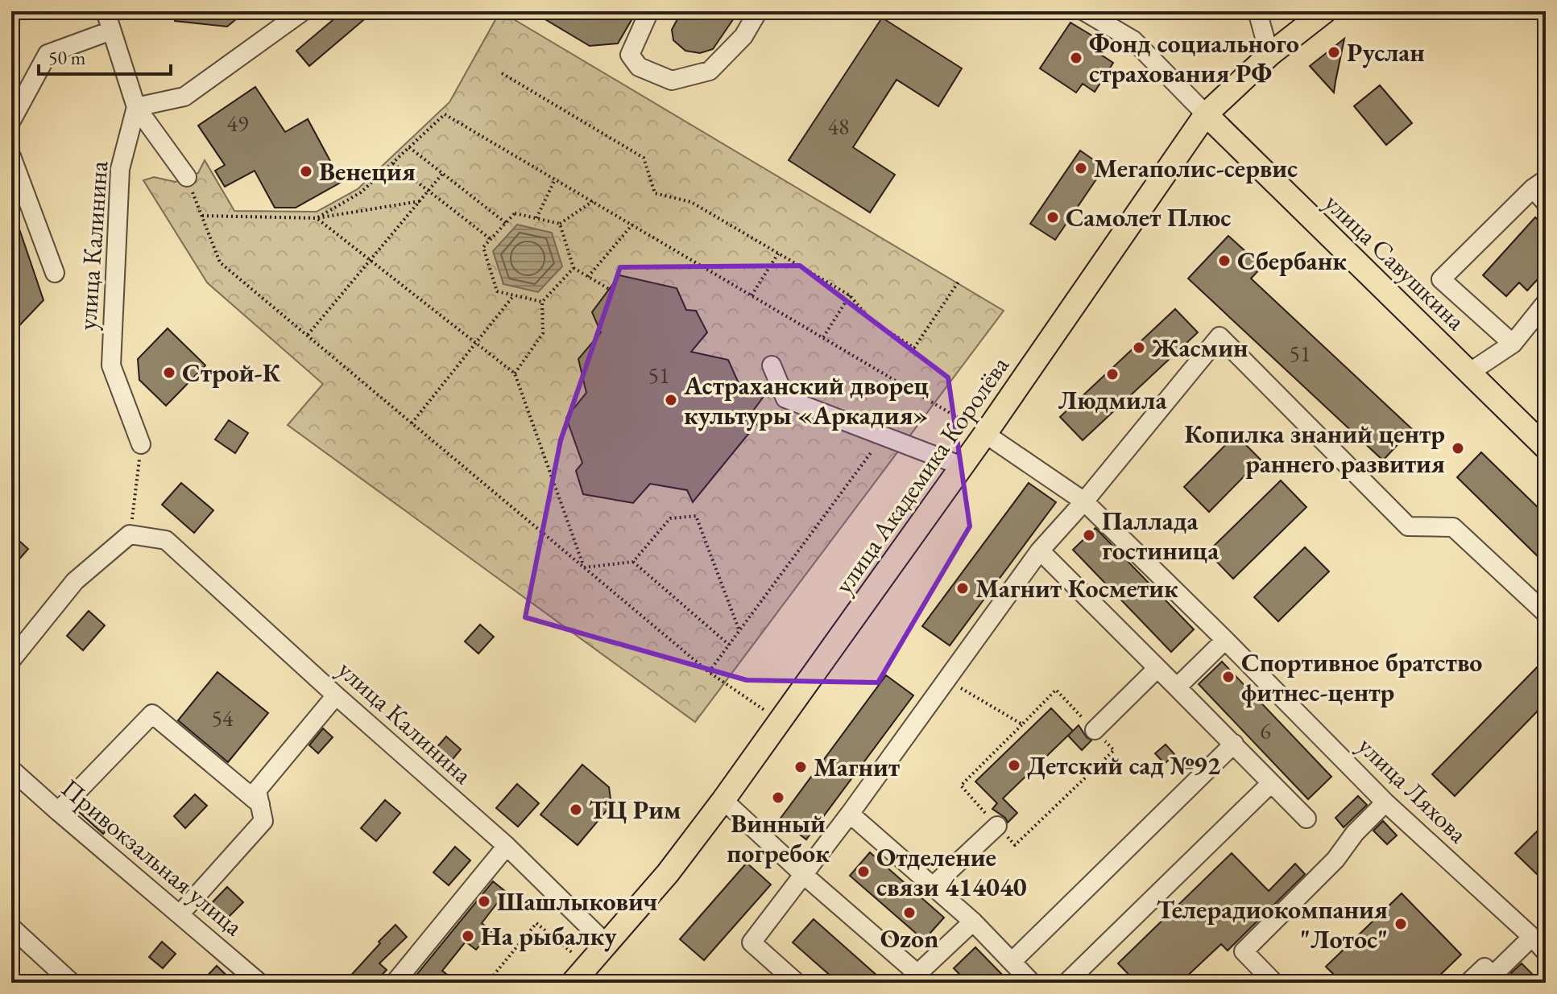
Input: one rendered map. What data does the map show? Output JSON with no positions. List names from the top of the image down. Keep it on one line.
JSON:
{"streets":{"main road":["улица Савушкина","улица Академика Королёва"],"street":["улица Калинина","улица Ляхова","Привокзальная улица"]},"crossings":[["улица Калинина","улица Академика Королёва"],["улица Савушкина","улица Академика Королёва"],["улица Академика Королёва","улица Ляхова"]],"places":["Руслан","Фонд социального страхования РФ","Мегаполис-сервис","Венеция","Самолет Плюс","Сбербанк","Жасмин","Строй-К","Людмила","Астраханский дворец культуры «Аркадия»","Копилка знаний центр раннего развития","Паллада гостиница","Магнит Косметик","Спортивное братство фитнес-центр","Детский сад №92","Магнит","Винный погребок","ТЦ Рим","Отделение связи 414040","Шашлыкович","Ozon","Телерадиокомпания \"Лотос\"","На рыбалку"],"house_numbers":["49","48","51","51","54","6"],"scale_bar":"50 m"}
